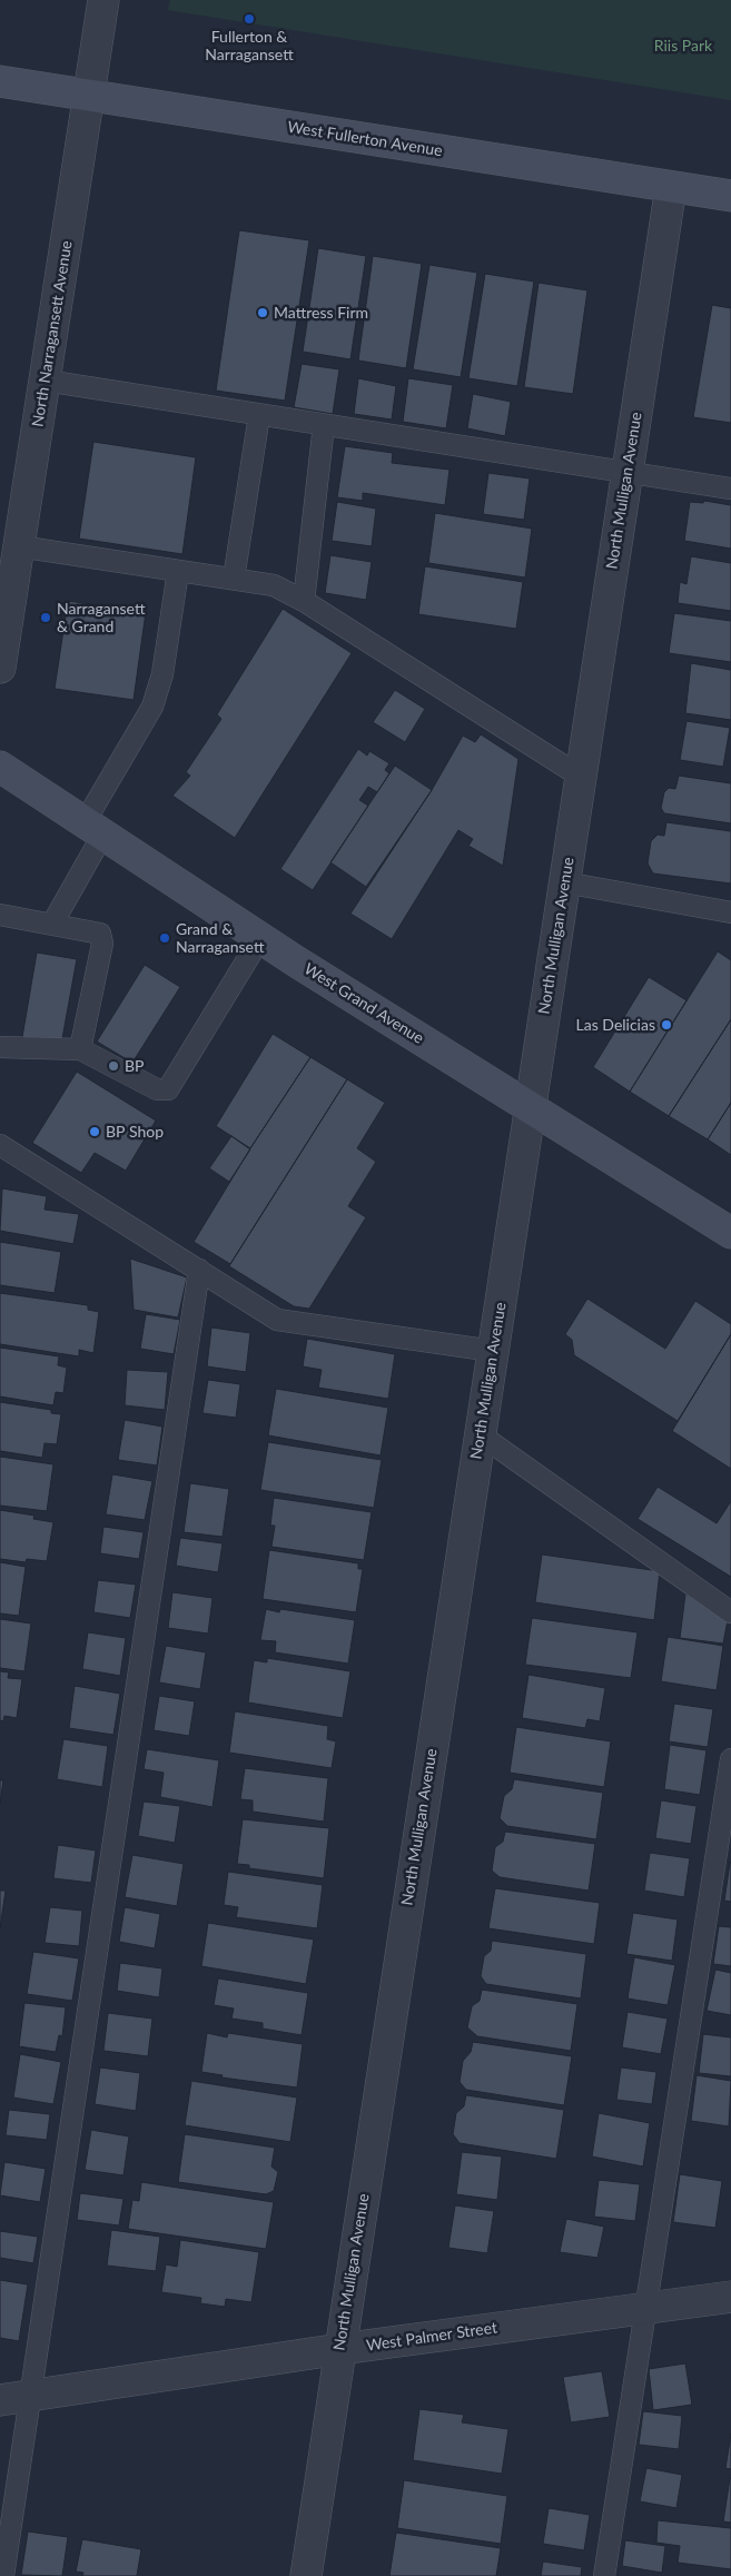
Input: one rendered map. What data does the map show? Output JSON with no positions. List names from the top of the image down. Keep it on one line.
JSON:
{"streets":{"main road":["West Fullerton Avenue","West Grand Avenue"],"street":["North Narragansett Avenue","North Mulligan Avenue","West Palmer Street"]},"crossings":[["West Fullerton Avenue","North Narragansett Avenue"],["West Fullerton Avenue","North Mulligan Avenue"],["North Mulligan Avenue","West Grand Avenue"],["North Mulligan Avenue","West Palmer Street"]],"parks":["Riis Park"],"places":["Fullerton & Narragansett","Mattress Firm","Narragansett & Grand","Grand & Narragansett","Las Delicias","BP","BP Shop"]}
